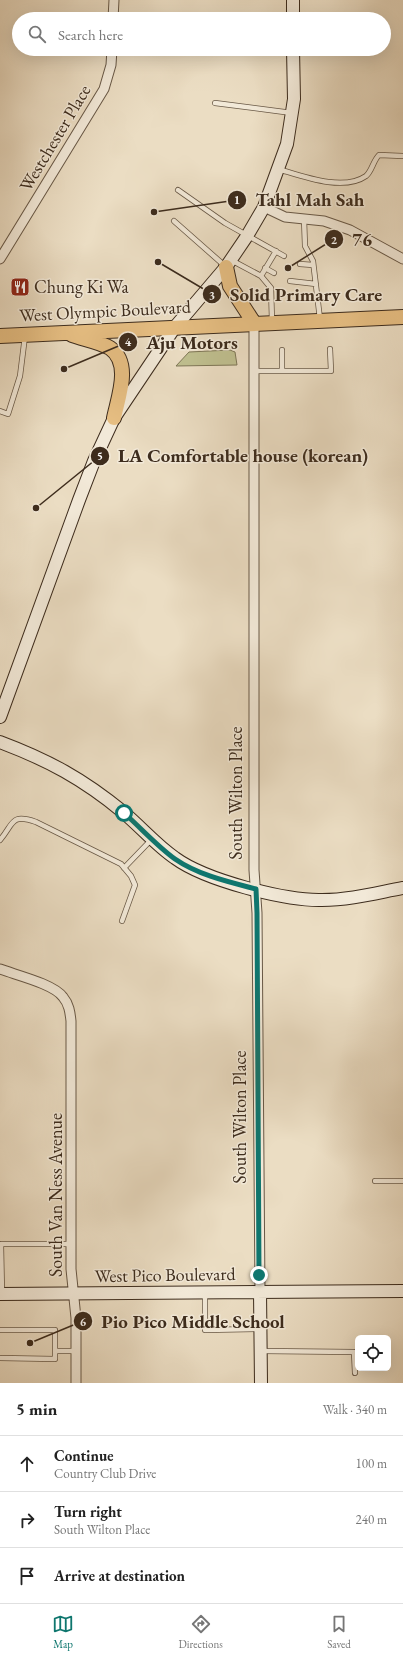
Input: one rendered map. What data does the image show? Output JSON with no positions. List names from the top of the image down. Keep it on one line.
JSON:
{"streets":{"main road":["West Olympic Boulevard","South Wilton Place","West Pico Boulevard"],"street":["Westchester Place","South Van Ness Avenue"]},"crossings":[["West Olympic Boulevard","South Wilton Place"],["South Wilton Place","West Pico Boulevard"],["South Van Ness Avenue","West Pico Boulevard"]],"places":{"other":["Tahl Mah Sah","Solid Primary Care","76","Aju Motors","LA Comfortable house (korean)","Pio Pico Middle School"],"restaurant":["Chung Ki Wa"]},"page":{"search":"Search here","heading":["5 min","Walk · 340 m"],"list":[["Continue","Country Club Drive","100 m"],["Turn right","South Wilton Place","240 m"],"Arrive at destination"],"nav":["Map","Directions","Saved"]}}
